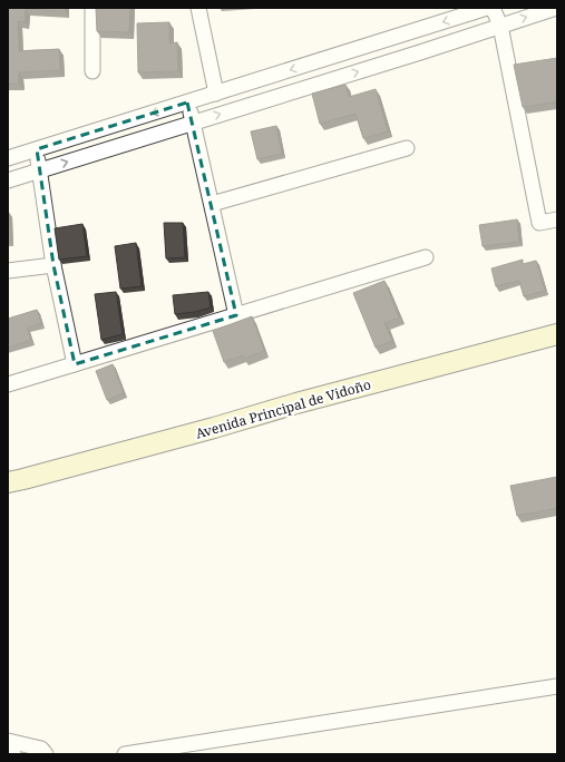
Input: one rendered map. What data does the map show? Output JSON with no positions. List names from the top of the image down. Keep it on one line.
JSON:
{"streets":{"main road":["Avenida Principal de Vidoño"]}}
